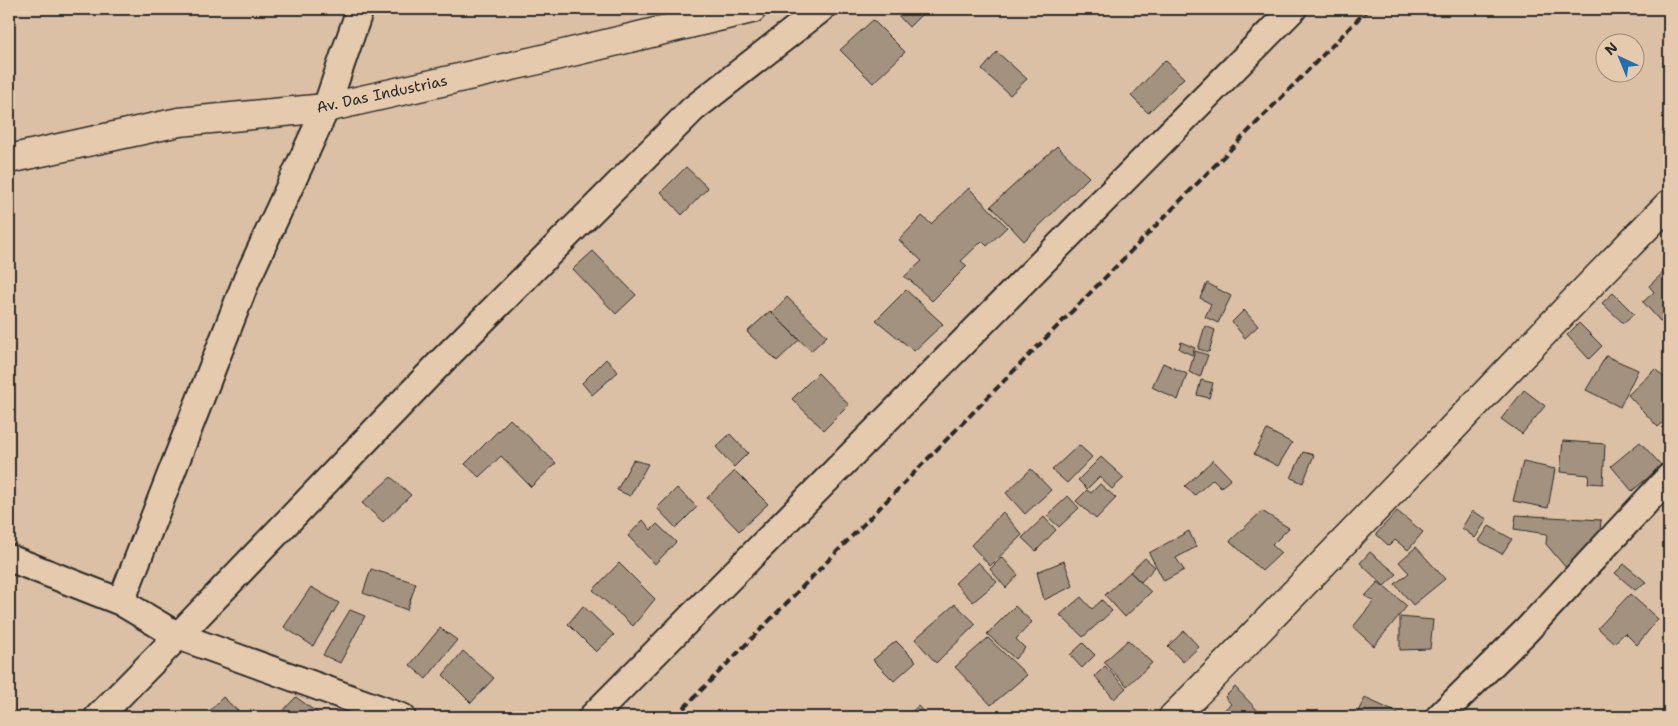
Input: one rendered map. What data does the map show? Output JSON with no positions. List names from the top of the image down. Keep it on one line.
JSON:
{"streets":{"main road":["Av. Das Industrias"]},"north":"top left"}
